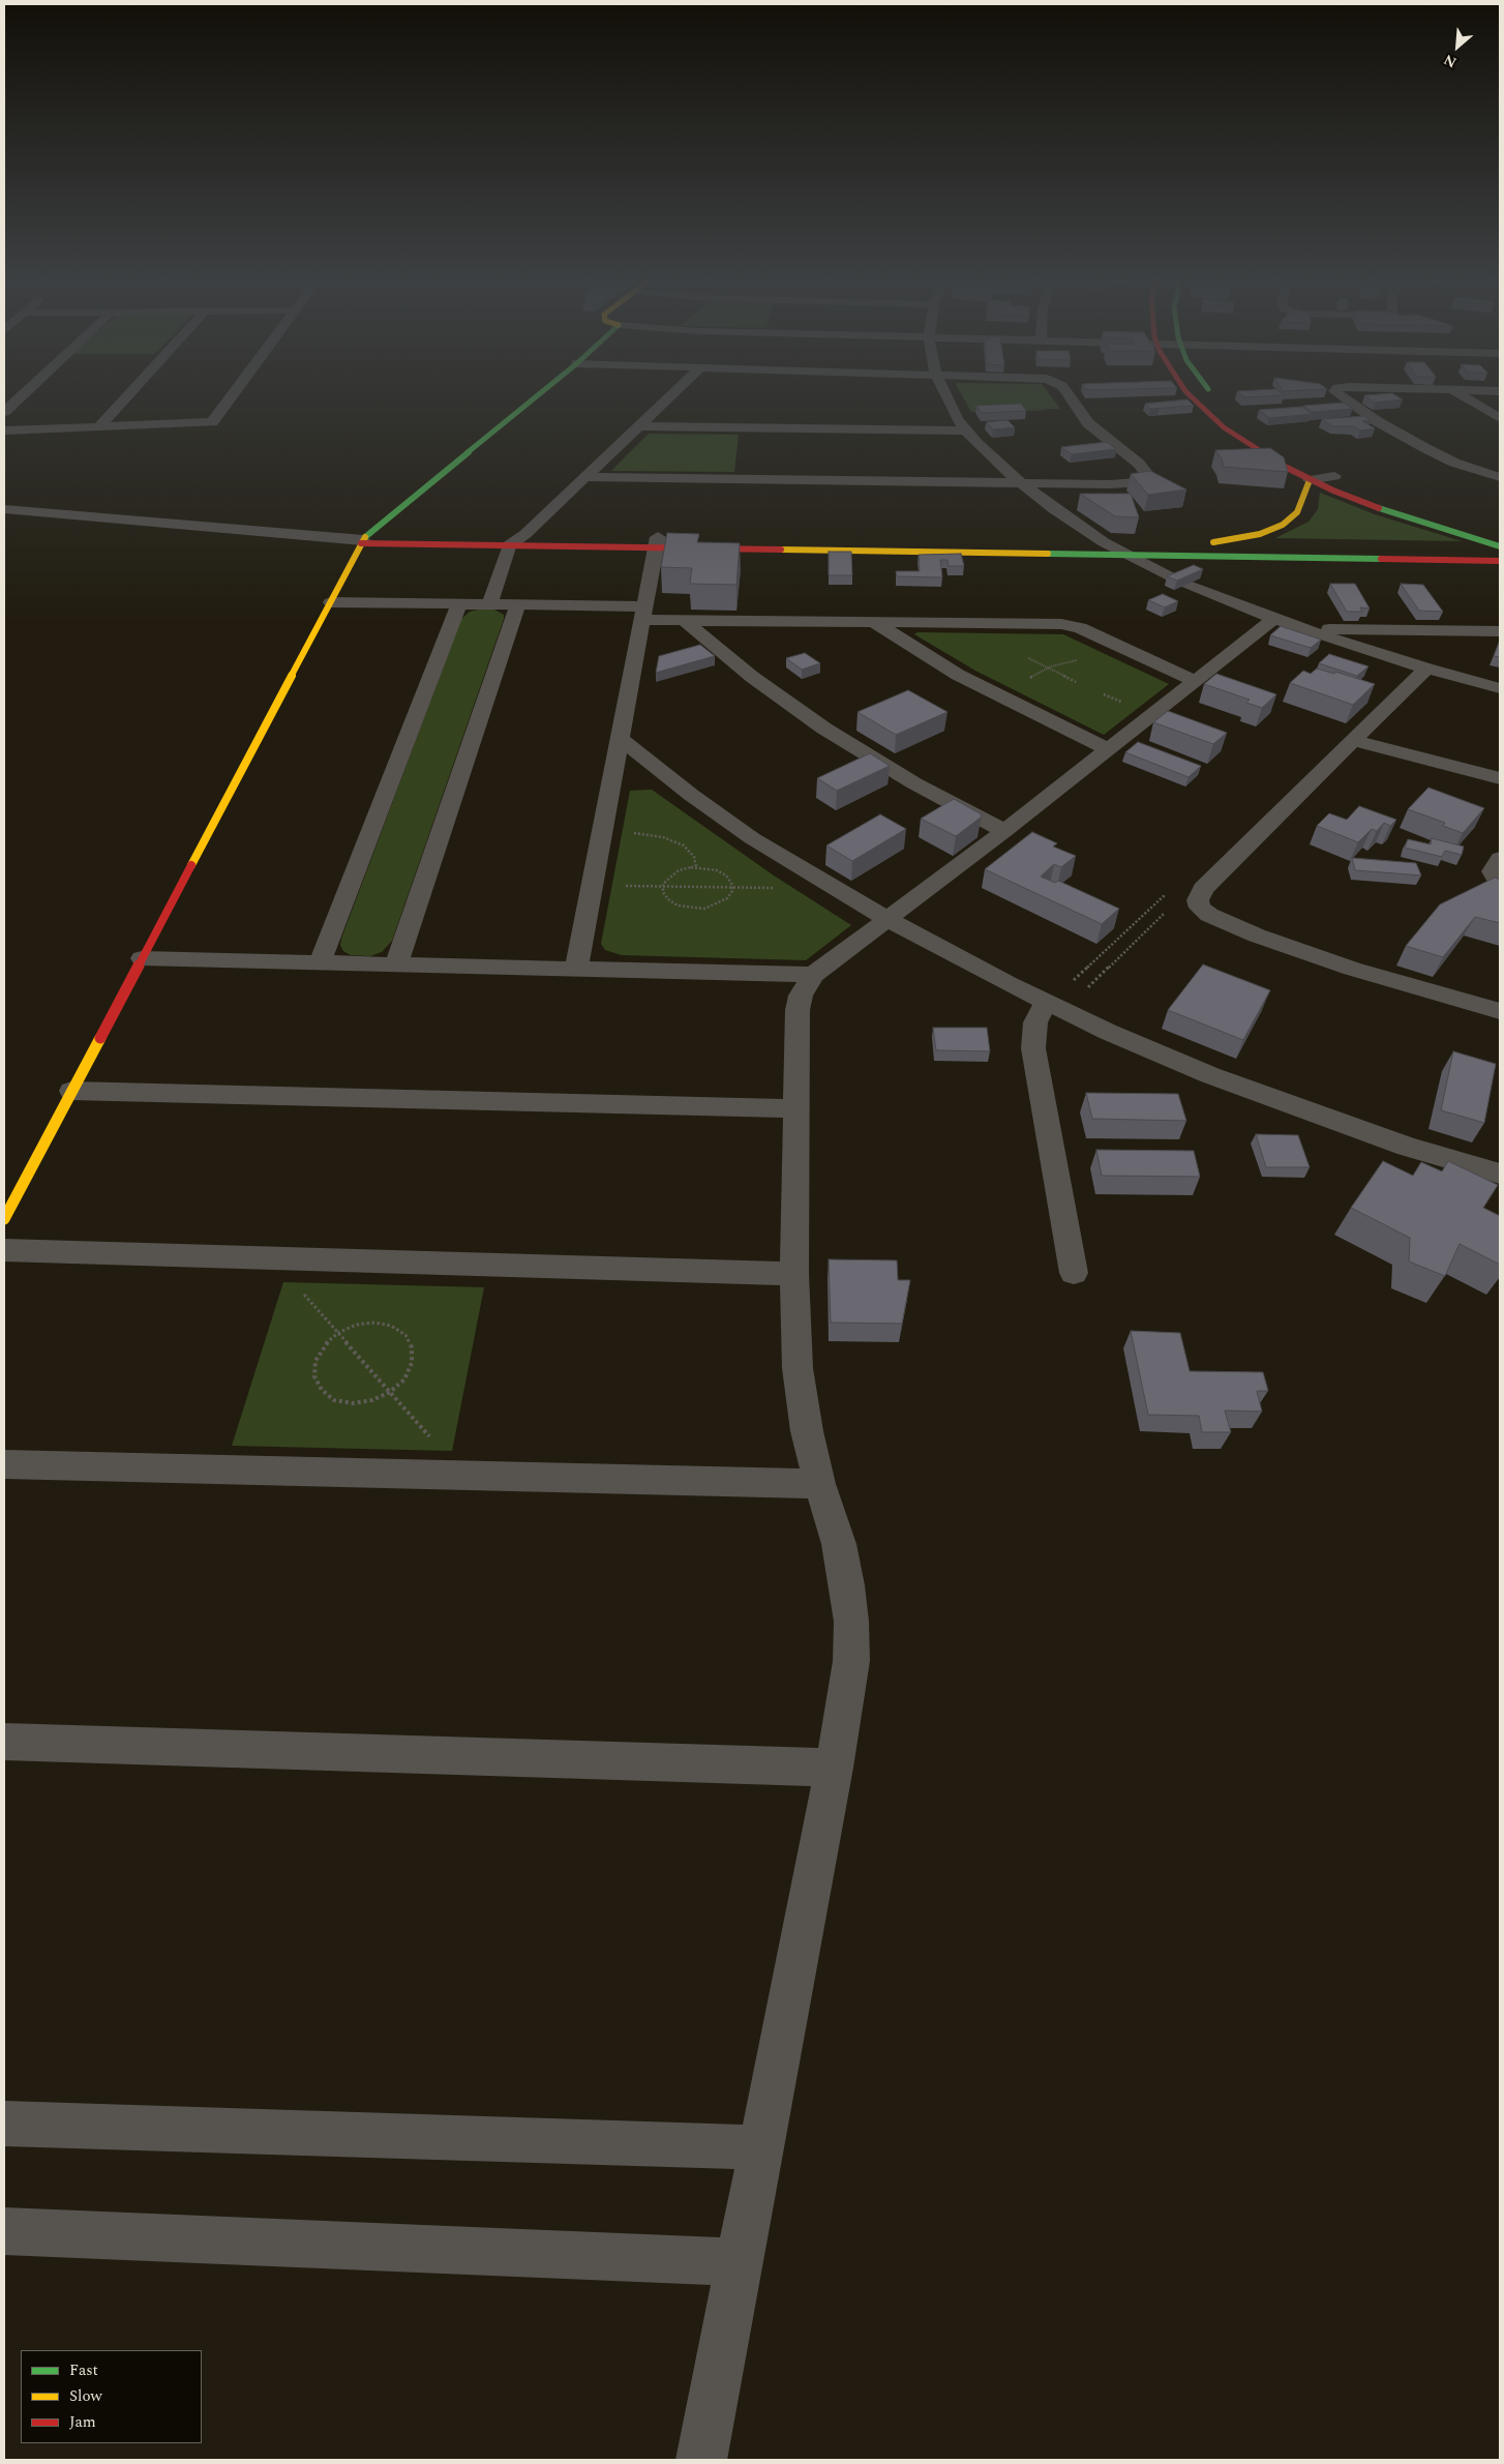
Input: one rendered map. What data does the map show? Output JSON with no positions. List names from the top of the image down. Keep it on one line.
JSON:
{"legend":["Fast","Slow","Jam"],"north":"bottom left"}
